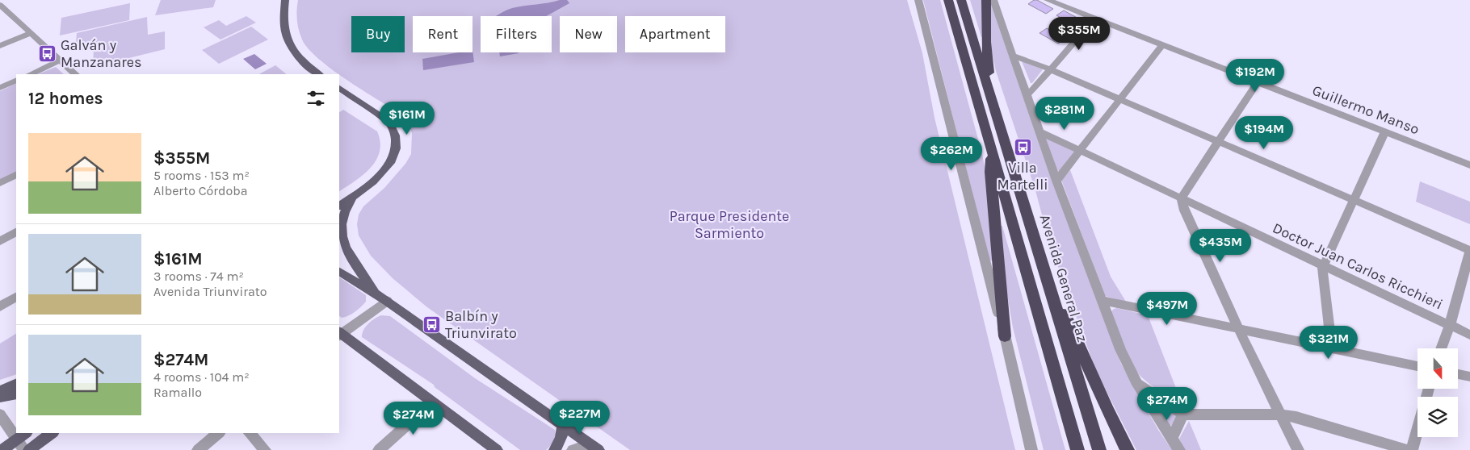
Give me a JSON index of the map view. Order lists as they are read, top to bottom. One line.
{"streets":{"highway":["Avenida General Paz"],"street":["Guillermo Manso","Doctor Juan Carlos Ricchieri"]},"parks":["Parque Presidente Sarmiento"],"places":{"bus stop":["Galván y Manzanares","Villa Martelli","Balbín y Triunvirato"]},"north":"bottom","page":{"chip":["Buy","Rent","Filters","New","Apartment"],"price":["$355M","$192M","$281M","$161M","$194M","$262M","$435M","$497M","$321M","$274M","$227M","$274M"],"heading":"12 homes","list":[{"name":"$355M","note":"5 rooms · 153 m² · Alberto Córdoba"},{"name":"$161M","note":"3 rooms · 74 m² · Avenida Triunvirato"},{"name":"$274M","note":"4 rooms · 104 m² · Ramallo"}]}}
